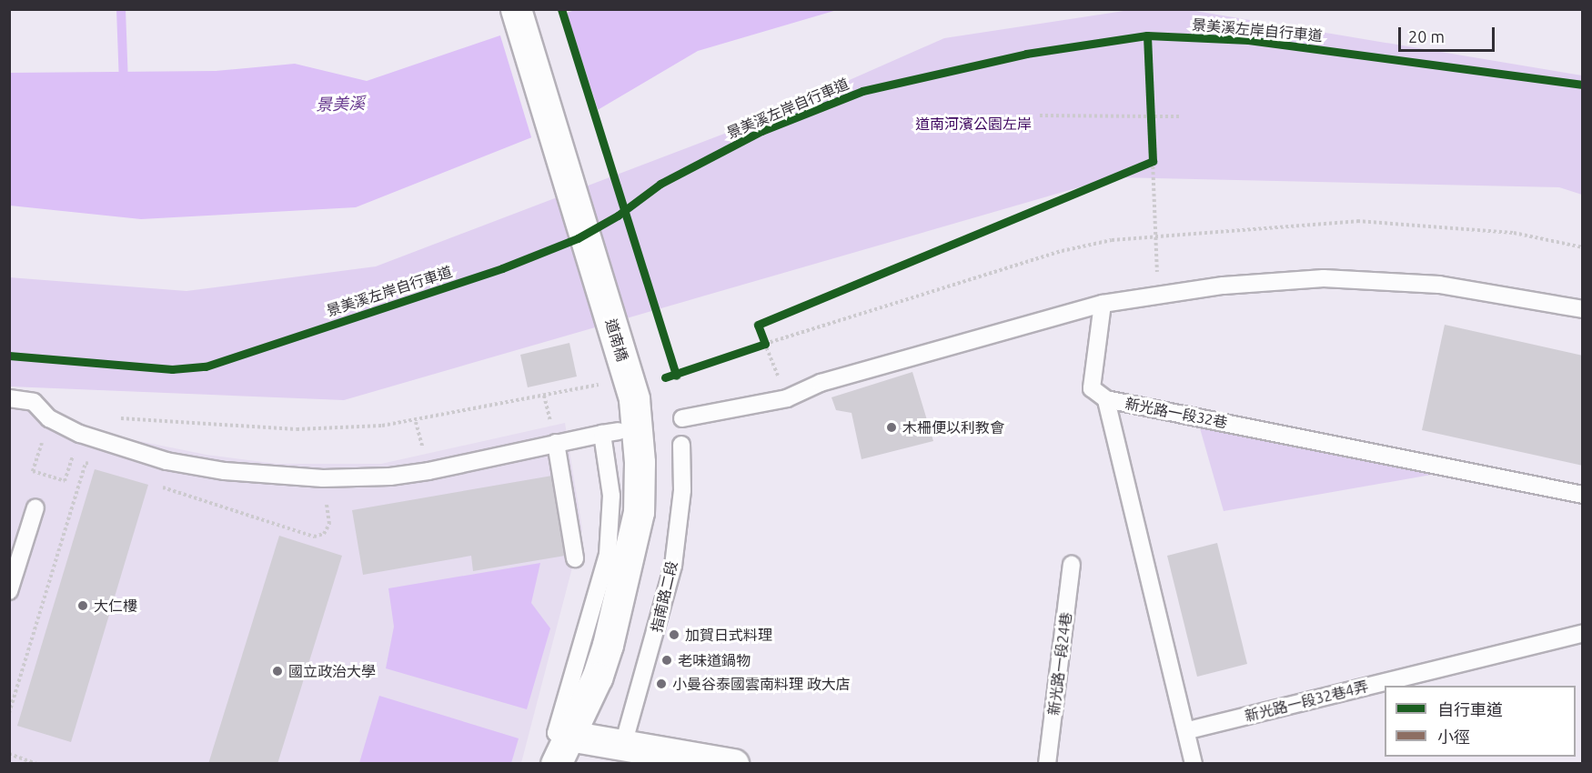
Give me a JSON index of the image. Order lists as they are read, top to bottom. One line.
{"streets":{"street":["道南橋"],"lane":["新光路一段32巷","指南路二段","新光路一段24巷","新光路一段32巷4弄"],"cycle path":["景美溪左岸自行車道"]},"crossings":[["新光路一段32巷","新光路一段32巷4弄"]],"water":["景美溪"],"parks":["道南河濱公園左岸"],"places":["木柵便以利教會","大仁樓","加賀日式料理","老味道鍋物","國立政治大學","小曼谷泰國雲南料理 政大店"],"legend":["自行車道","小徑"],"scale_bar":"20 m"}
